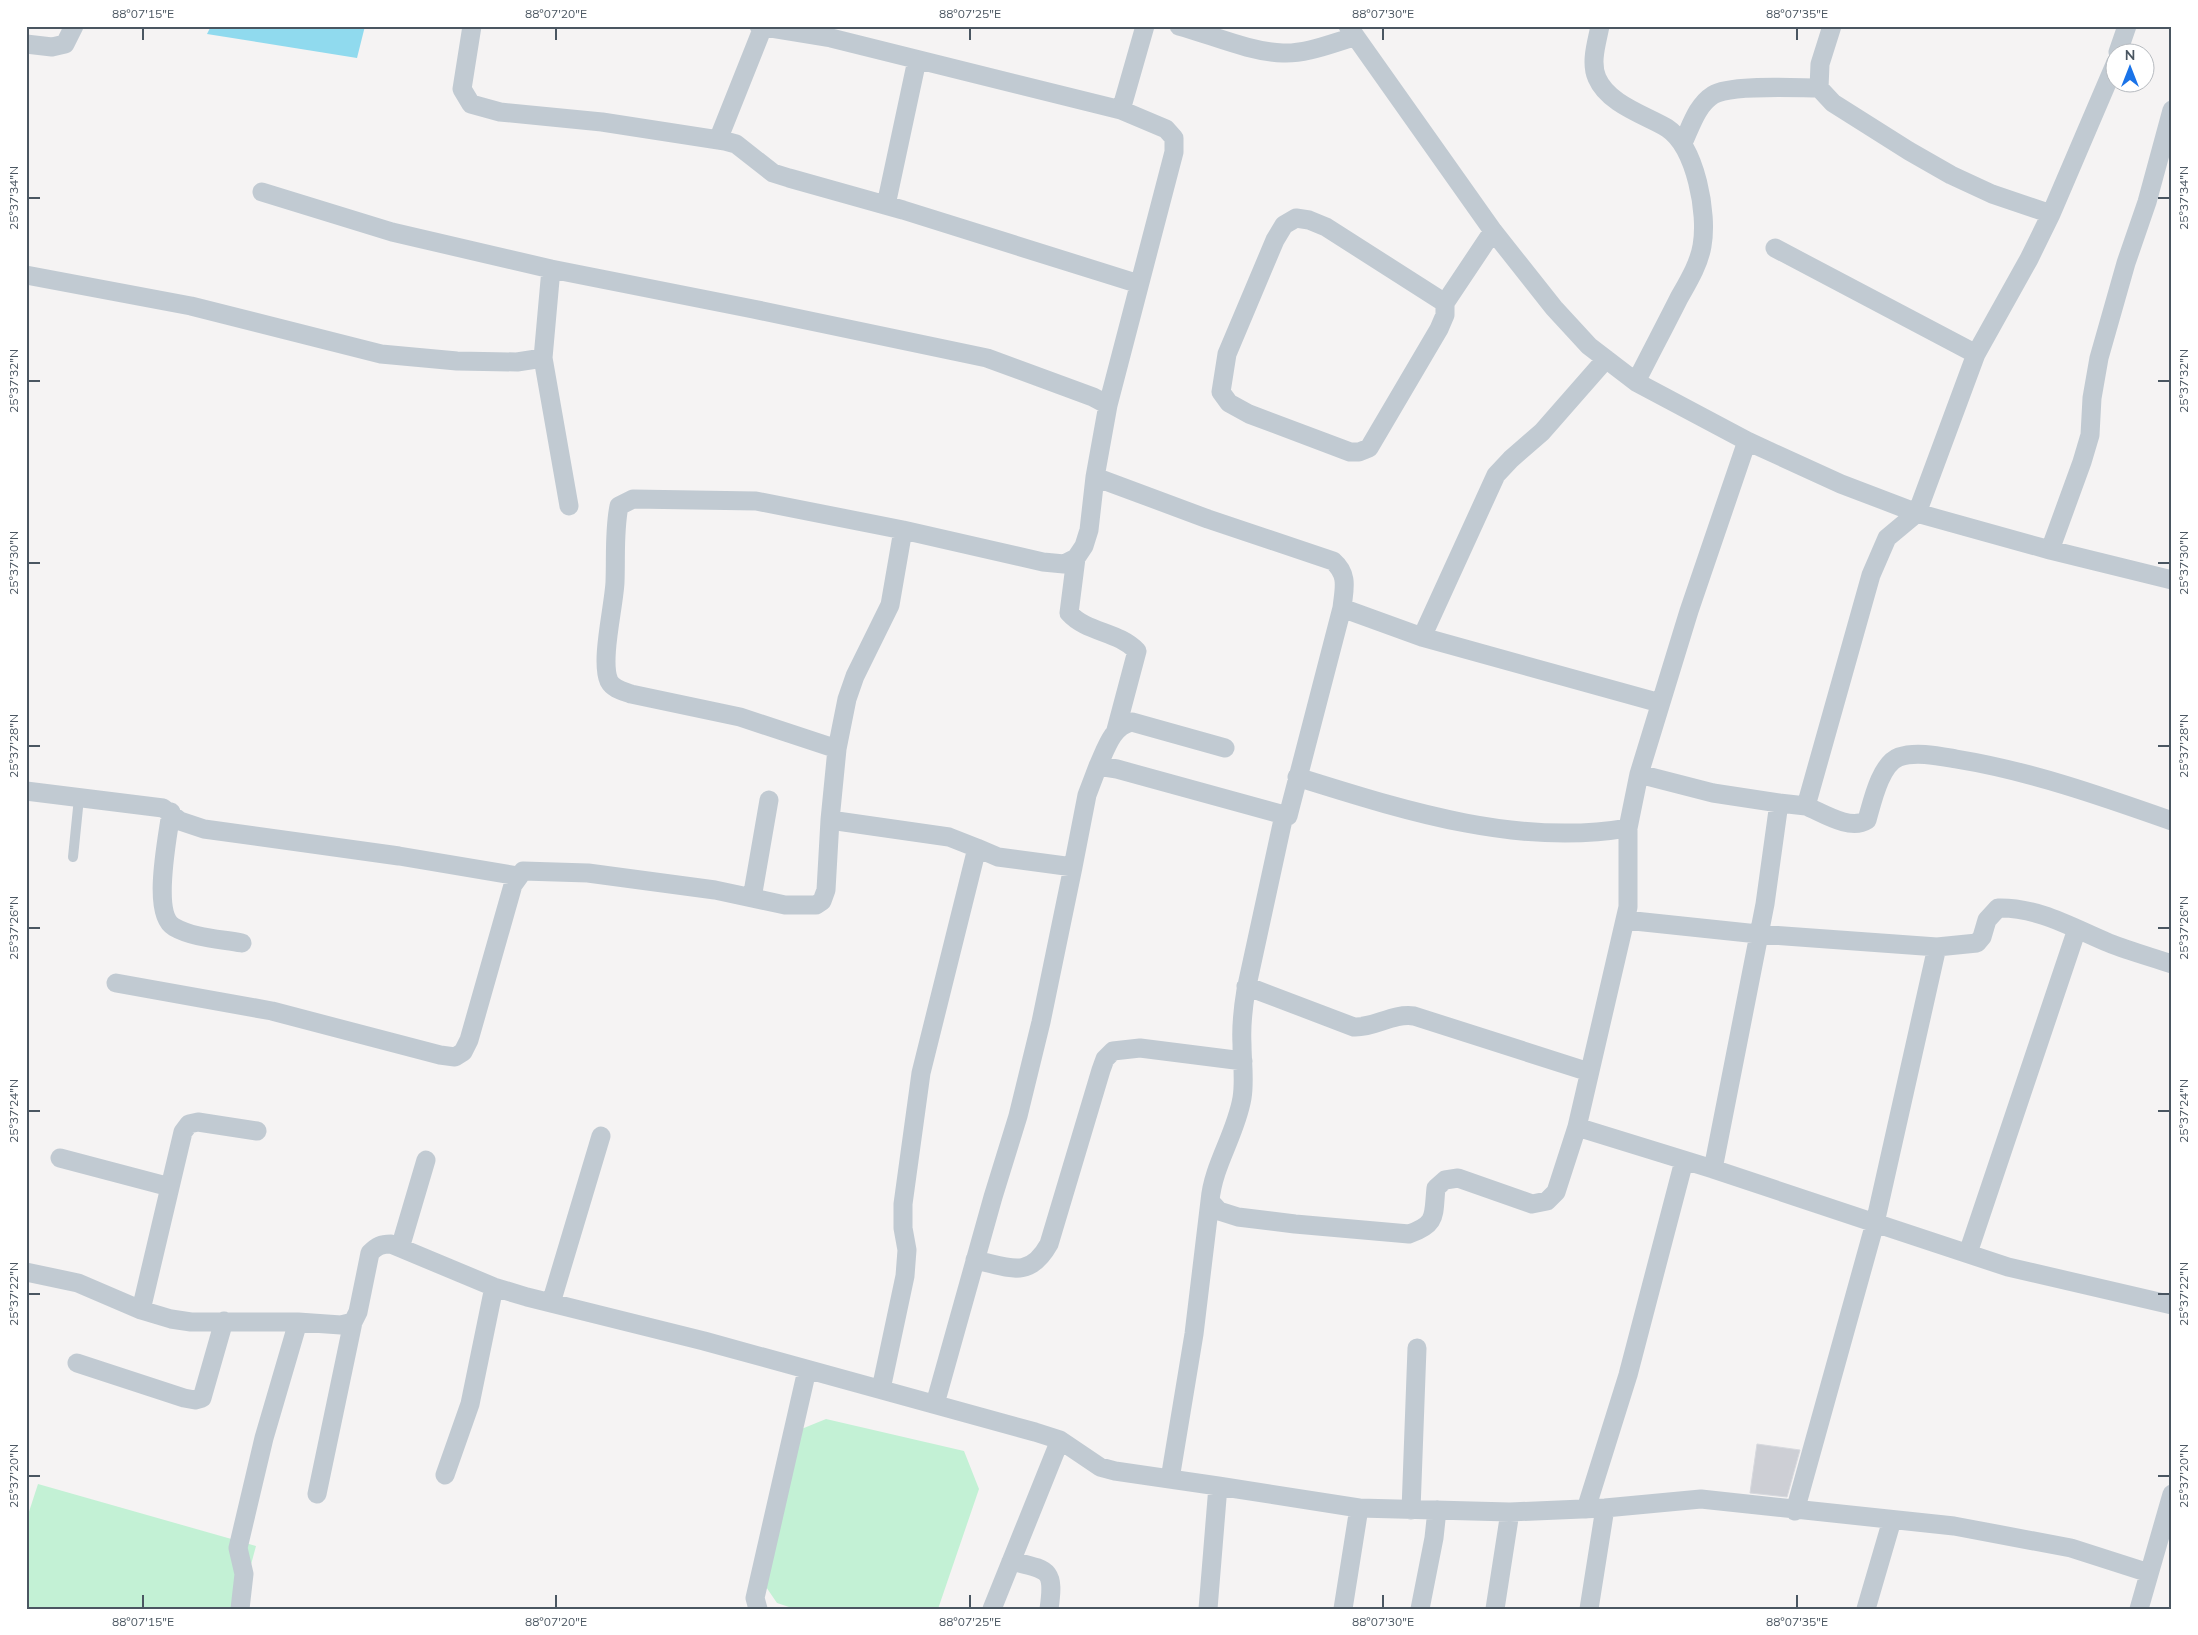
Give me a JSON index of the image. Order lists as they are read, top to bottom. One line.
{"north":"top","coordinates":["88°07'15\"E","88°07'20\"E","88°07'25\"E","88°07'30\"E","88°07'35\"E","25°37'34\"N","25°37'32\"N","25°37'30\"N","25°37'28\"N","25°37'26\"N","25°37'24\"N","25°37'22\"N","25°37'20\"N"]}
